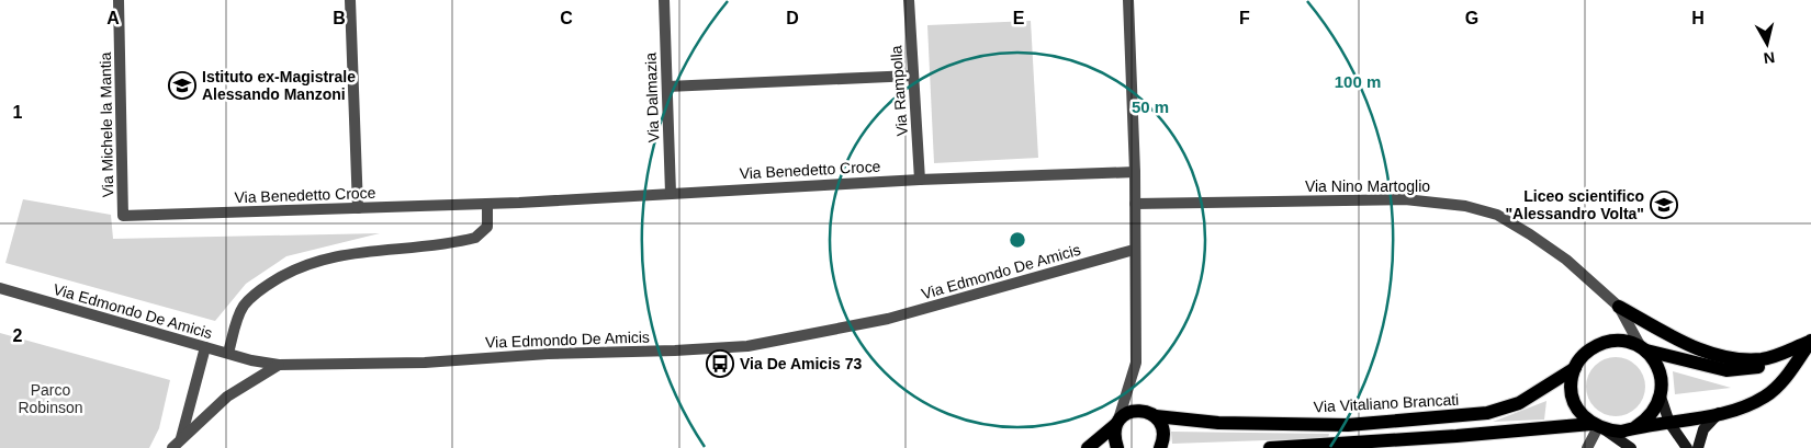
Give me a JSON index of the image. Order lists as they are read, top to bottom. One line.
{"streets":{"main road":["Via Vitaliano Brancati"],"street":["Via Rampolla","Via Dalmazia","Via Michele la Mantia","Via Benedetto Croce","Via Nino Martoglio","Via Edmondo De Amicis"]},"crossings":[["Via Rampolla","Via Benedetto Croce"],["Via Dalmazia","Via Benedetto Croce"],["Via Michele la Mantia","Via Benedetto Croce"]],"parks":["Parco Robinson"],"places":{"school or university":["Istituto ex-Magistrale Alessando Manzoni","Liceo scientifico \"Alessandro Volta\""],"bus stop":["Via De Amicis 73"]},"north":"bottom","grid":{"columns":["A","B","C","D","E","F","G","H"],"rows":["1","2"]},"rings":["100 m","50 m"]}
